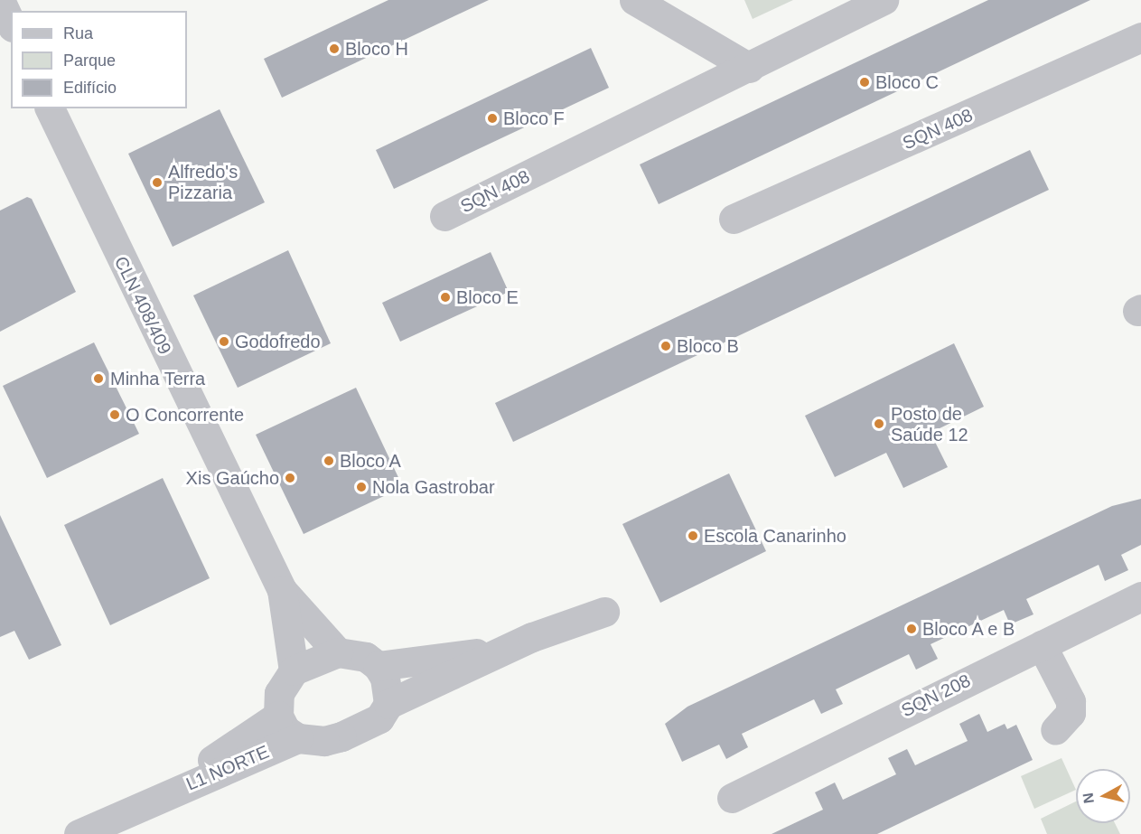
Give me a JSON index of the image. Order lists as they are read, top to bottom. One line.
{"streets":{"street":["SQN 408","CLN 408/409","SQN 208","L1 NORTE"]},"crossings":[["CLN 408/409","L1 NORTE"]],"places":["Bloco H","Bloco C","Bloco F","Alfredo's Pizzaria","Bloco E","Godofredo","Bloco B","Minha Terra","O Concorrente","Posto de Saúde 12","Bloco A","Xis Gaúcho","Nola Gastrobar","Escola Canarinho","Bloco A e B"],"legend":["Rua","Parque","Edifício"],"north":"left"}
